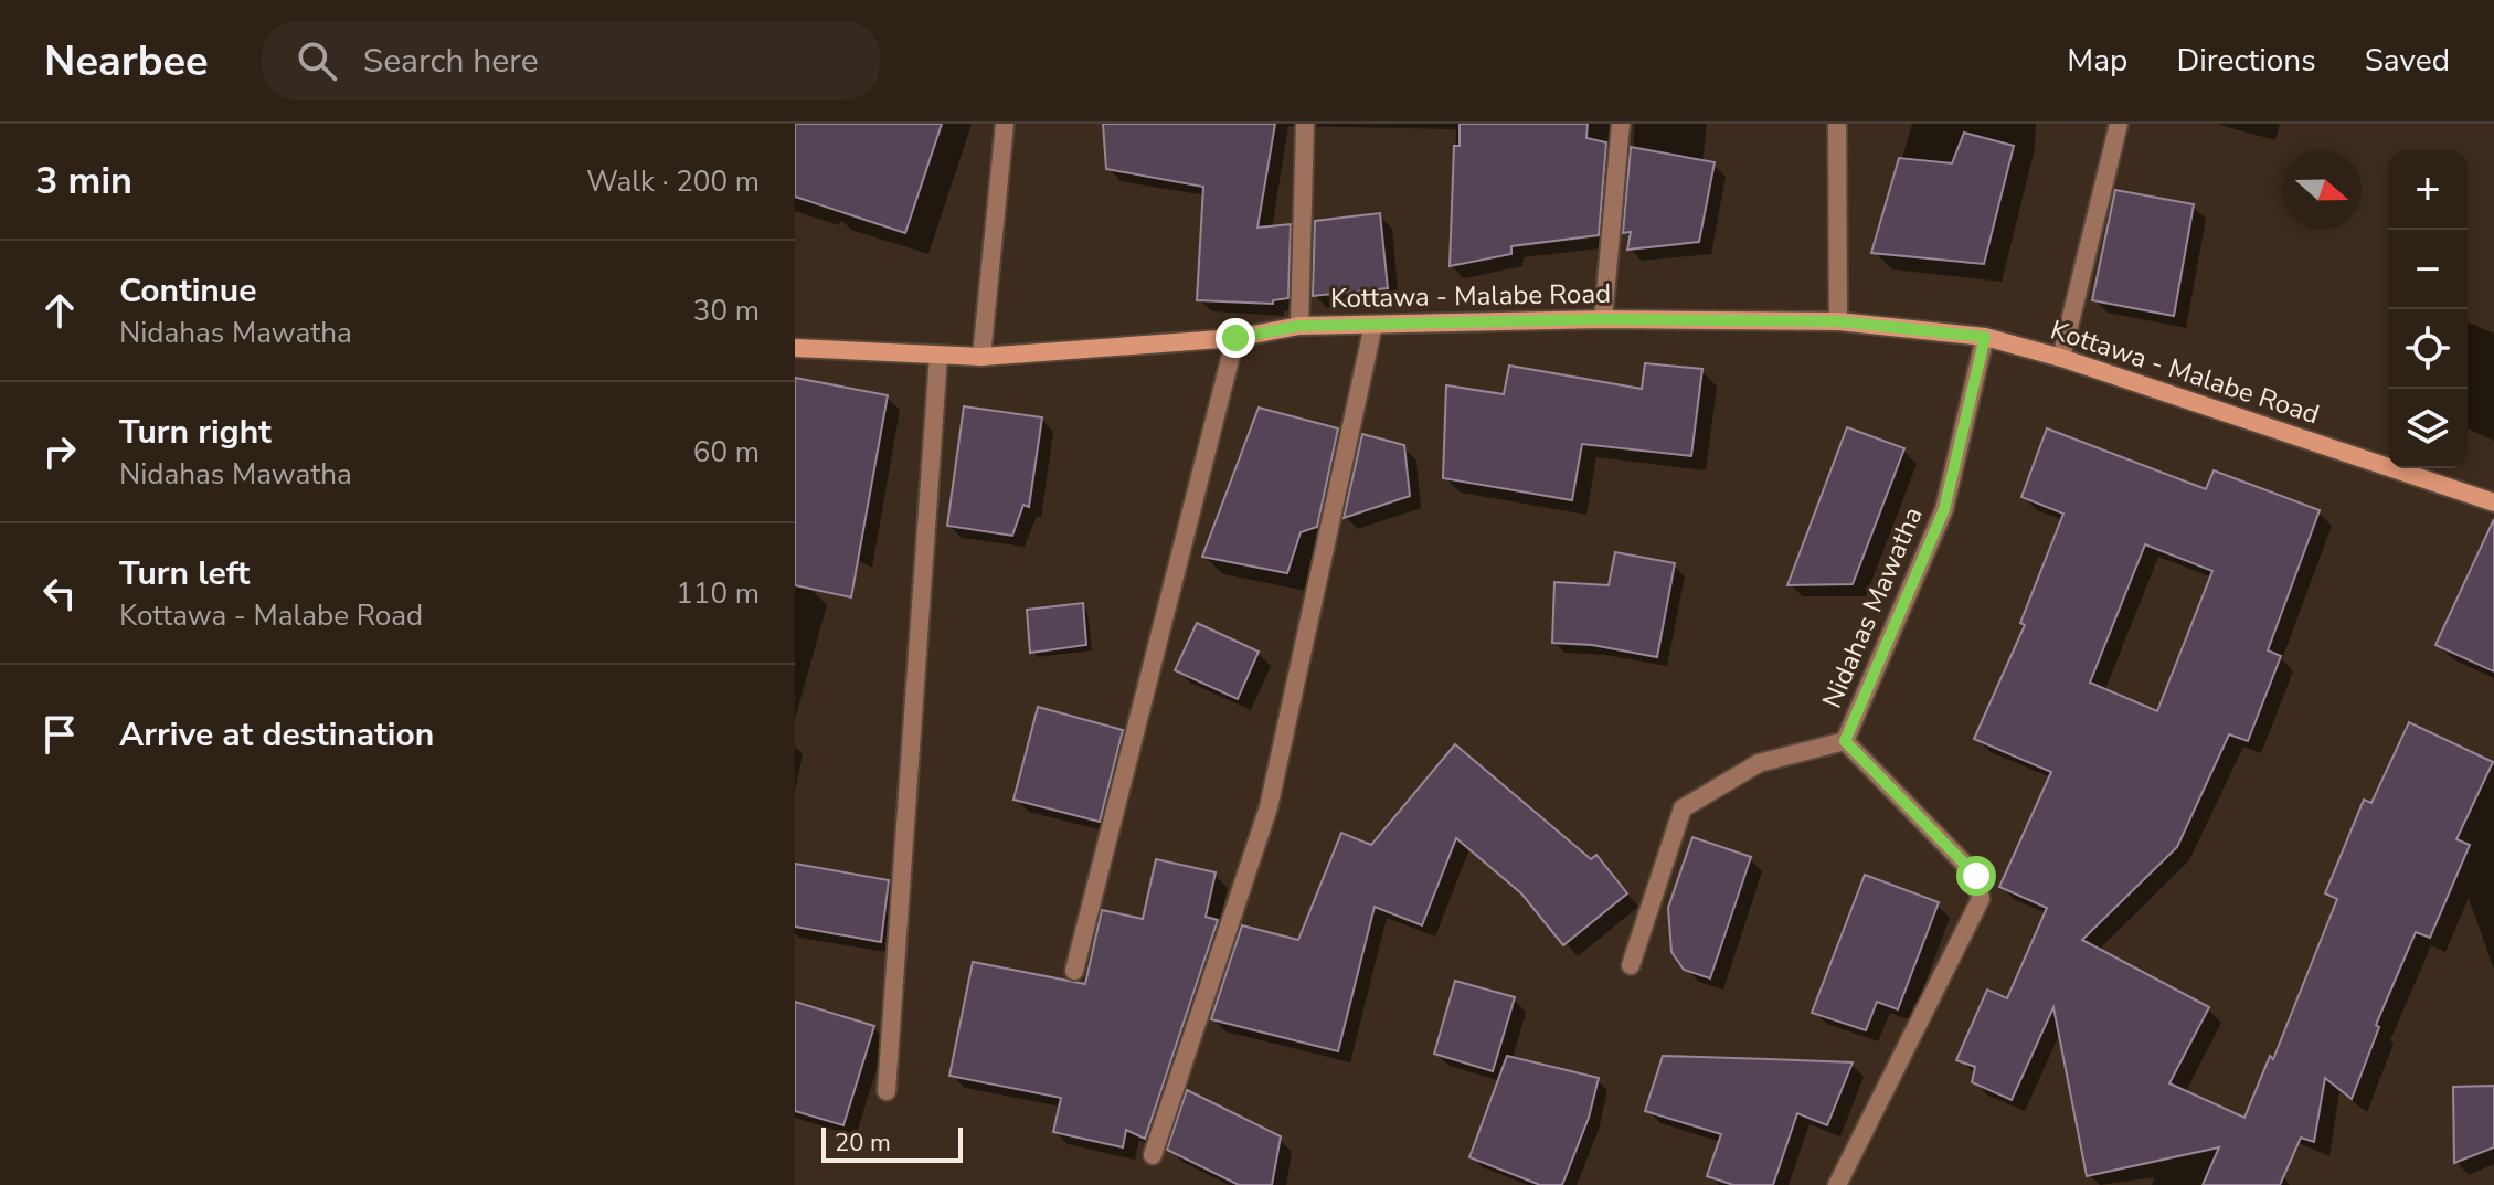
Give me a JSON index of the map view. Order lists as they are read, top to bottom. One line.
{"streets":{"street":["Kottawa - Malabe Road","Nidahas Mawatha"]},"crossings":[["Kottawa - Malabe Road","Nidahas Mawatha"]],"scale_bar":"20 m","north":"right","page":{"header":"Nearbee","search":"Search here","nav":["Map","Directions","Saved"],"heading":["3 min","Walk · 200 m"],"map_buttons":["+","−"],"list":[["Continue","Nidahas Mawatha","30 m"],["Turn right","Nidahas Mawatha","60 m"],["Turn left","Kottawa - Malabe Road","110 m"],"Arrive at destination"],"scale":"20 m"}}
